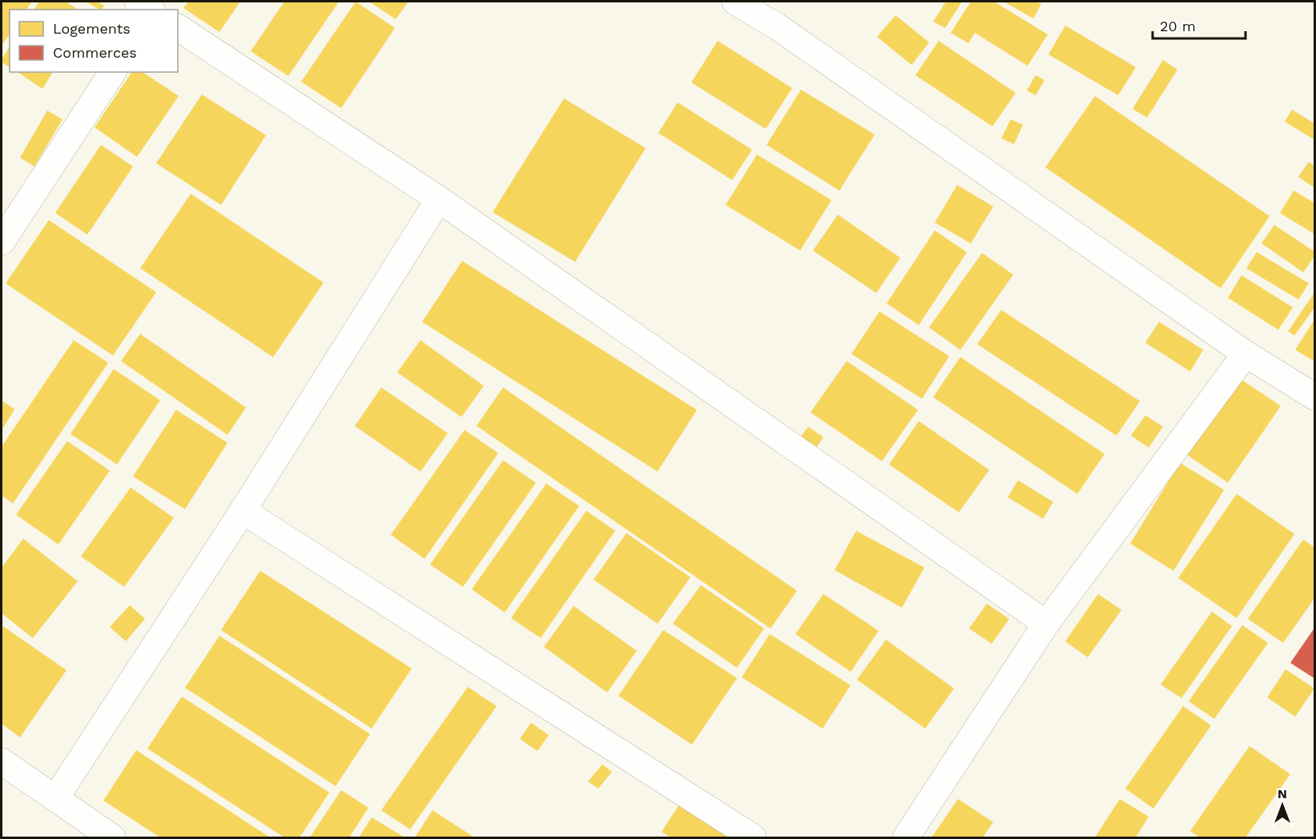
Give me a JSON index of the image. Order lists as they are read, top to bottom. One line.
{"legend":["Logements","Commerces"],"scale_bar":"20 m","north":"top"}
